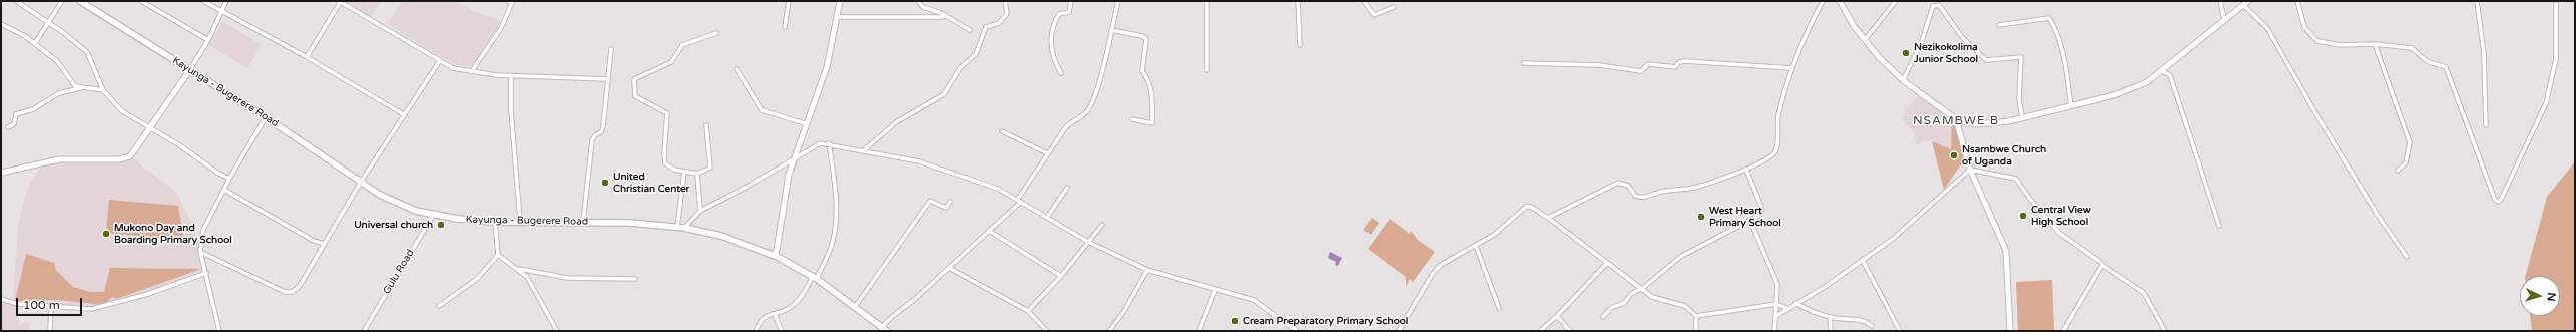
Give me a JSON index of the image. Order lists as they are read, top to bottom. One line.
{"streets":{"main road":["Kayunga - Bugerere Road"],"street":["Gulu Road"]},"crossings":[["Kayunga - Bugerere Road","Gulu Road"]],"districts":["NSAMBWE B"],"places":["Nezikokolima Junior School","Nsambwe Church of Uganda","United Christian Center","Central View High School","West Heart Primary School","Universal church","Mukono Day and Boarding Primary School","Cream Preparatory Primary School"],"scale_bar":"100 m","north":"right"}
